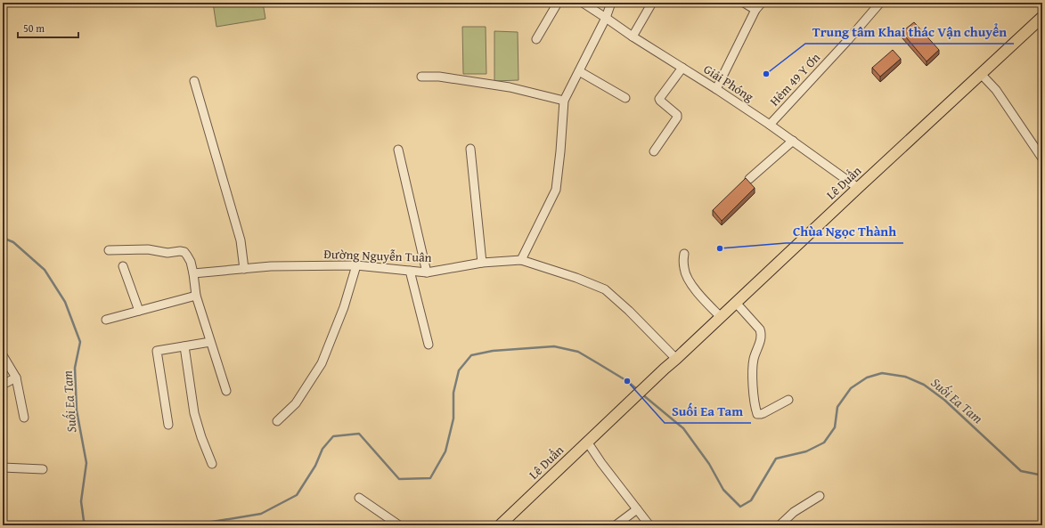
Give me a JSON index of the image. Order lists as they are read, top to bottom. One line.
{"streets":{"main road":["Lê Duẩn"],"street":["Hẻm 49 Y Ơn","Giải Phóng","Đường Nguyễn Tuân"]},"crossings":[["Hẻm 49 Y Ơn","Giải Phóng"],["Giải Phóng","Lê Duẩn"],["Lê Duẩn","Đường Nguyễn Tuân"]],"water":["Suối Ea Tam"],"places":["Trung tâm Khai thác Vận chuyển","Chùa Ngọc Thành","Suối Ea Tam"],"scale_bar":"50 m"}
